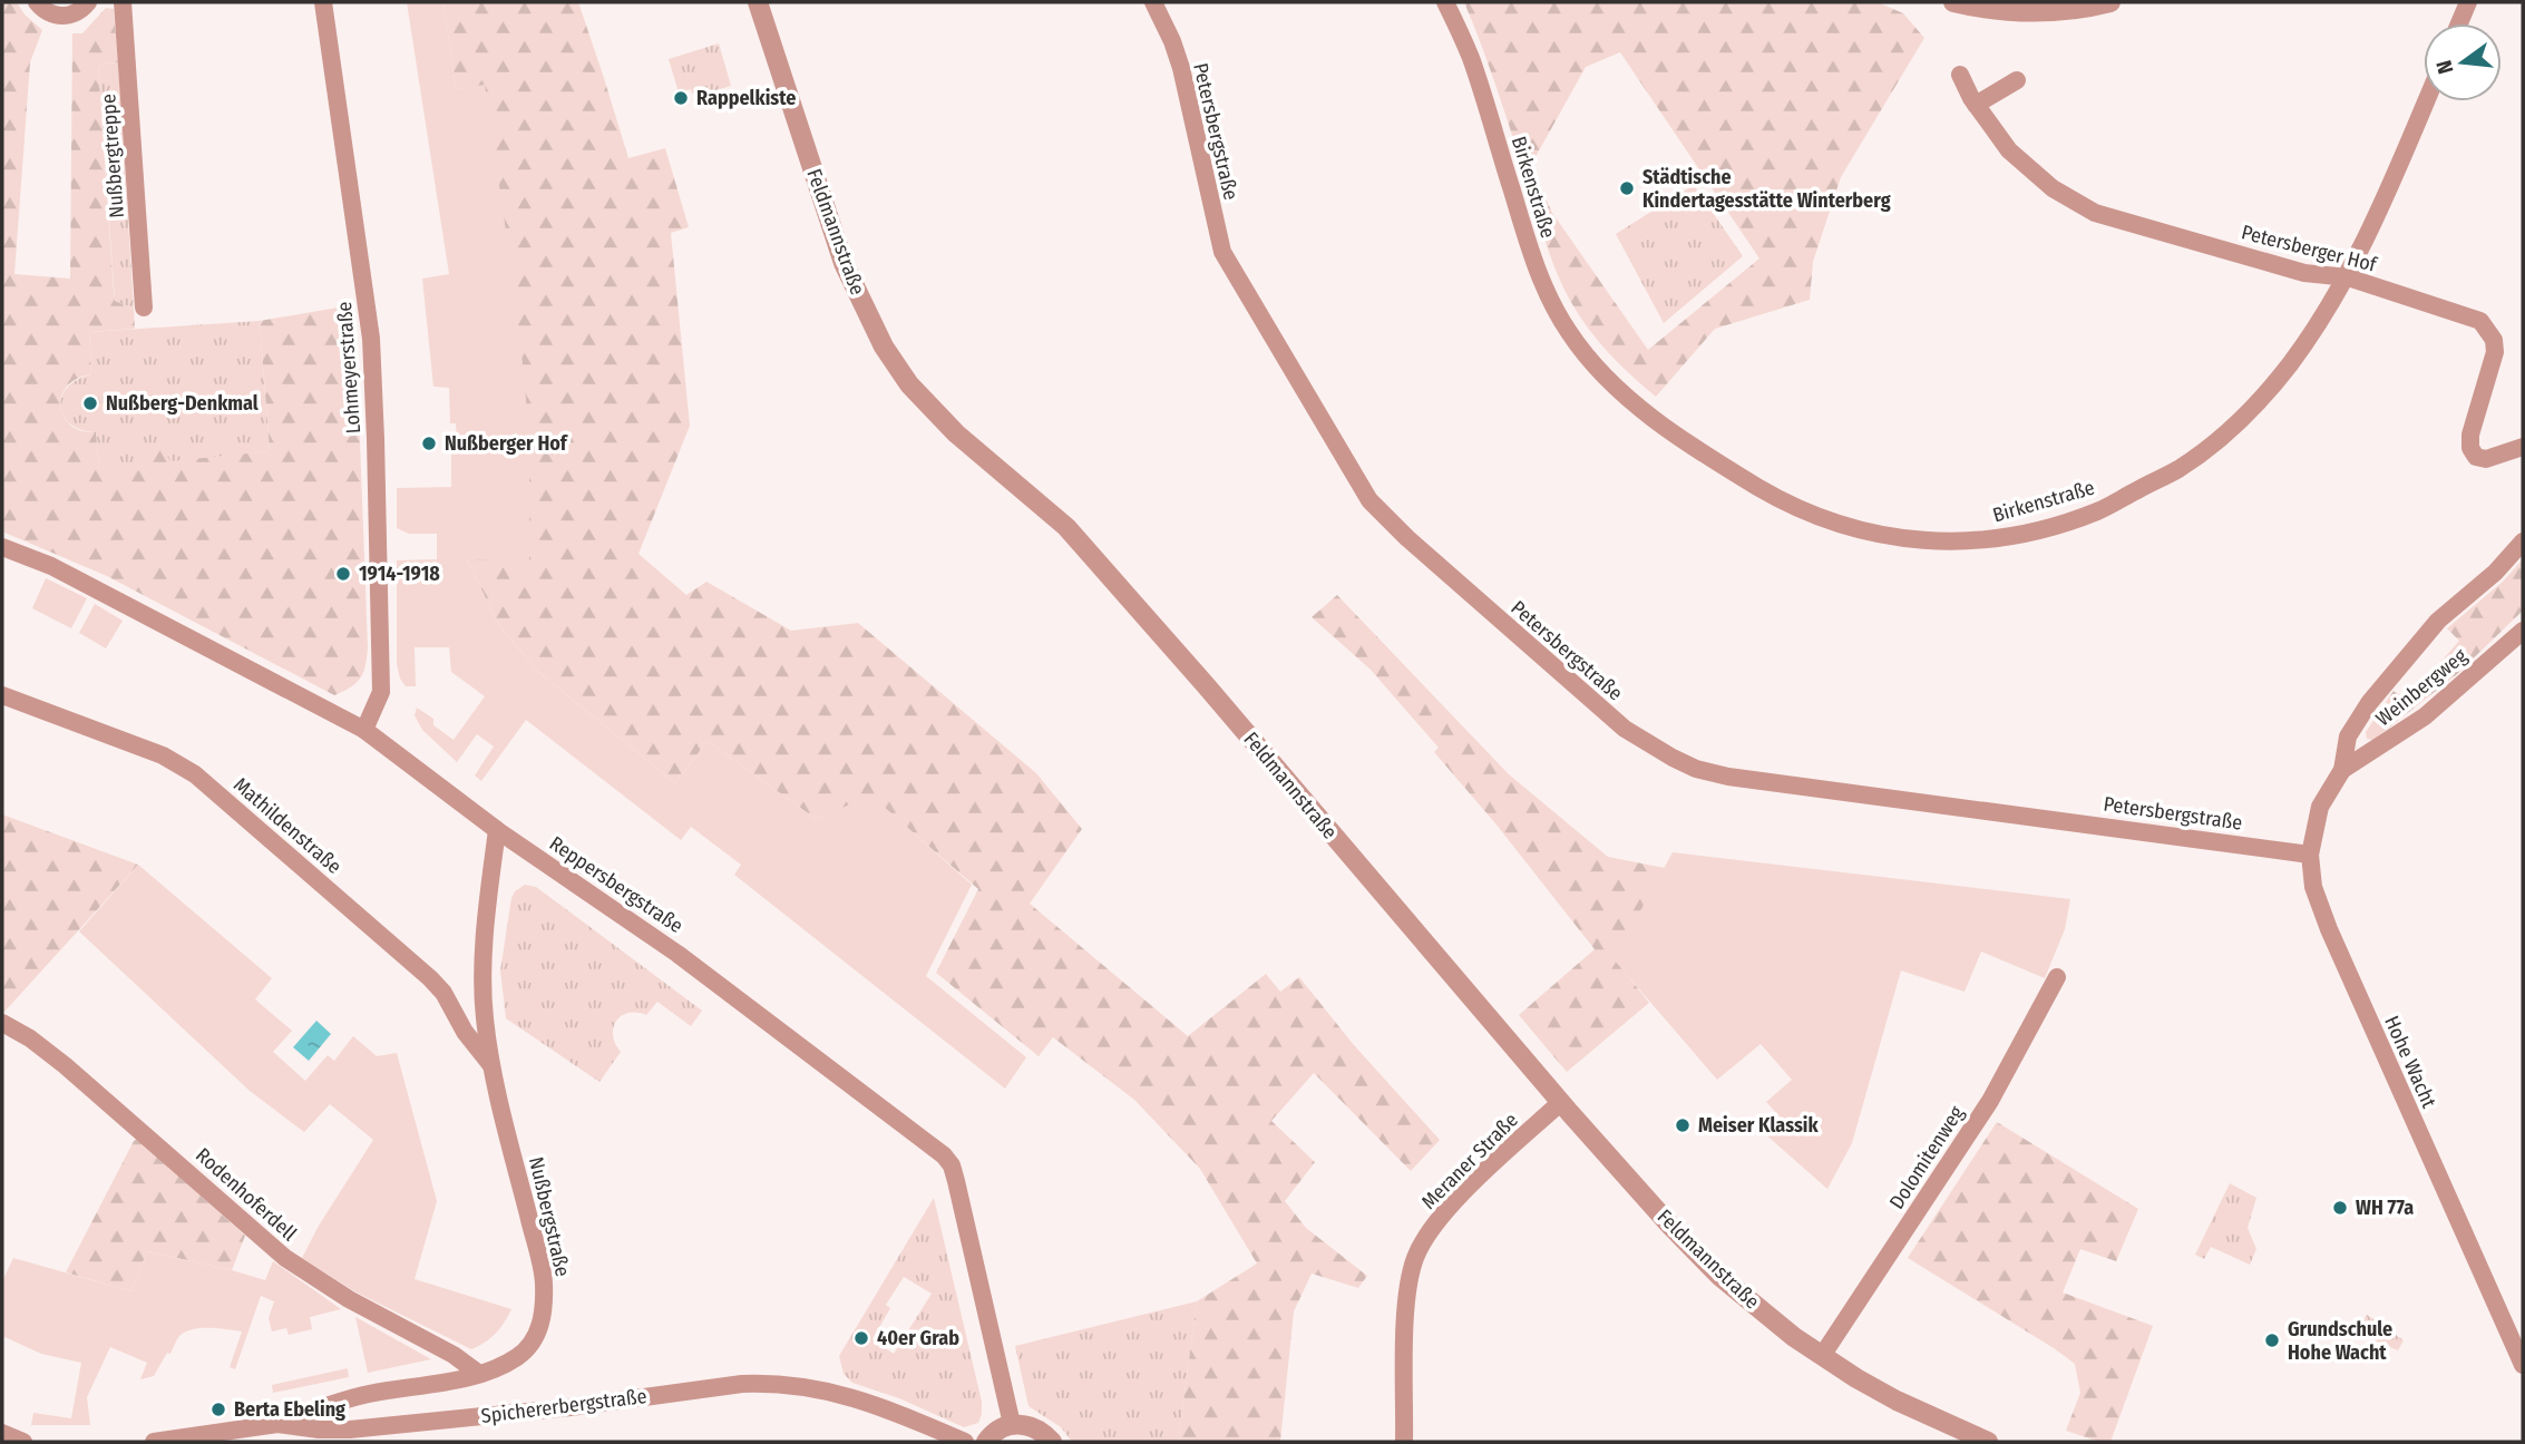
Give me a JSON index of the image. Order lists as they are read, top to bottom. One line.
{"streets":{"street":["Petersbergstraße","Nußbergtreppe","Birkenstraße","Feldmannstraße","Petersberger Hof","Lohmeyerstraße","Weinbergweg","Mathildenstraße","Reppersbergstraße","Hohe Wacht","Dolomitenweg","Meraner Straße","Rodenhoferdell","Nußbergstraße","Spichererbergstraße"]},"crossings":[["Petersbergstraße","Hohe Wacht"],["Birkenstraße","Petersberger Hof"],["Feldmannstraße","Dolomitenweg"],["Feldmannstraße","Meraner Straße"],["Lohmeyerstraße","Reppersbergstraße"],["Weinbergweg","Hohe Wacht"],["Mathildenstraße","Nußbergstraße"],["Reppersbergstraße","Nußbergstraße"],["Rodenhoferdell","Nußbergstraße"],["Nußbergstraße","Spichererbergstraße"]],"places":["Rappelkiste","Städtische Kindertagesstätte Winterberg","Nußberg-Denkmal","Nußberger Hof","1914-1918","Meiser Klassik","WH 77a","40er Grab","Grundschule Hohe Wacht","Berta Ebeling"],"north":"left"}
